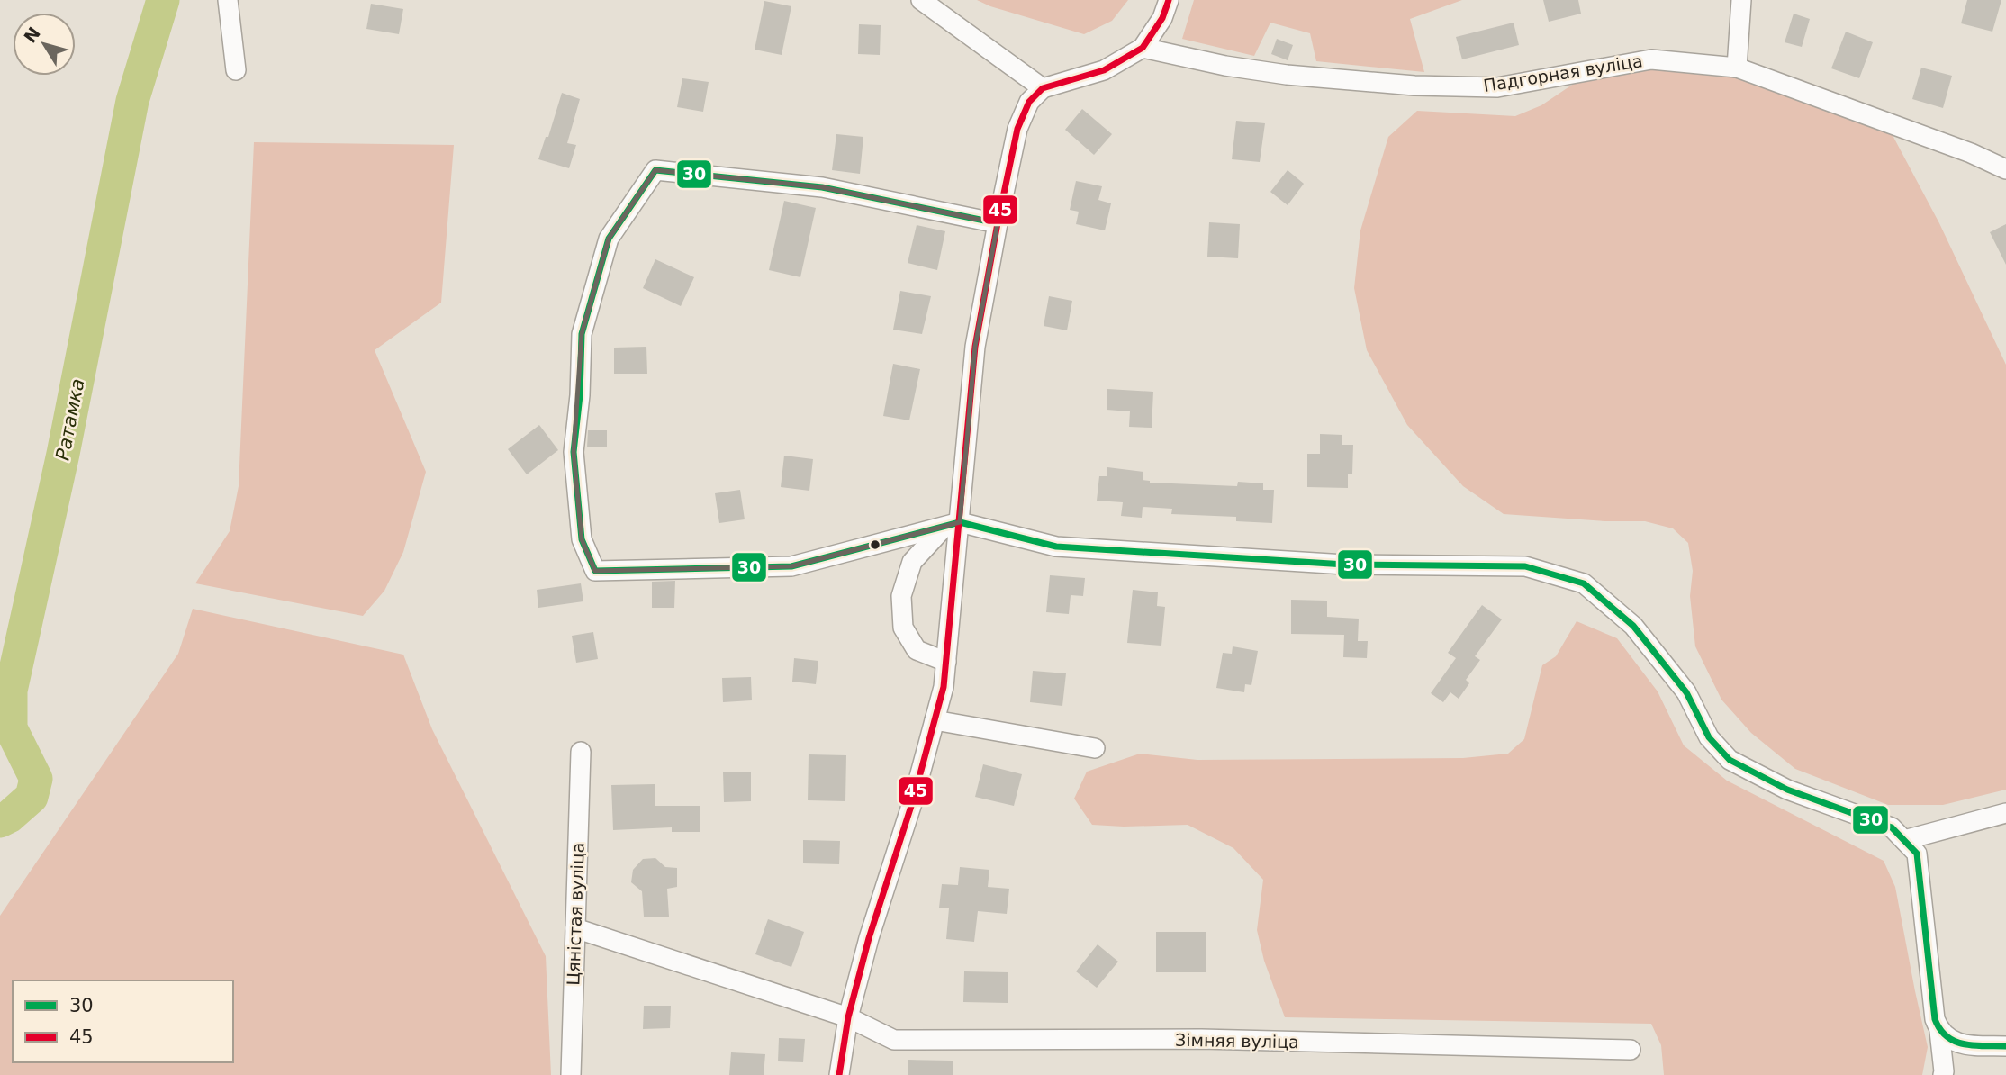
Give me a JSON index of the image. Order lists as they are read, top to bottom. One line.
{"streets":{"street":["Падгорная вуліца","Цяністая вуліца","Зімняя вуліца"]},"crossings":[["Цяністая вуліца","Зімняя вуліца"]],"water":["Ратамка"],"lines":["transit line 45","transit line 30"],"legend":["30","45"],"north":"top left"}
